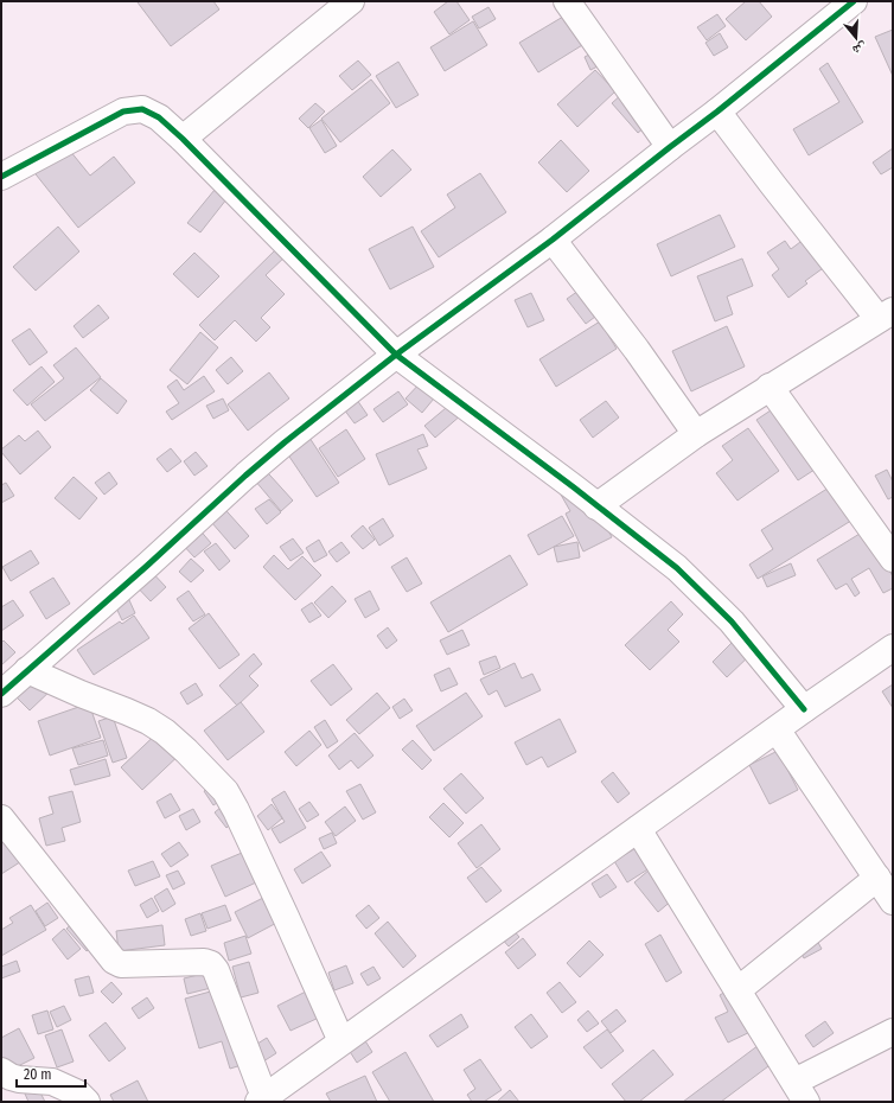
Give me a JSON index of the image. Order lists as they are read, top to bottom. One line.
{"scale_bar":"20 m","north":"bottom"}
